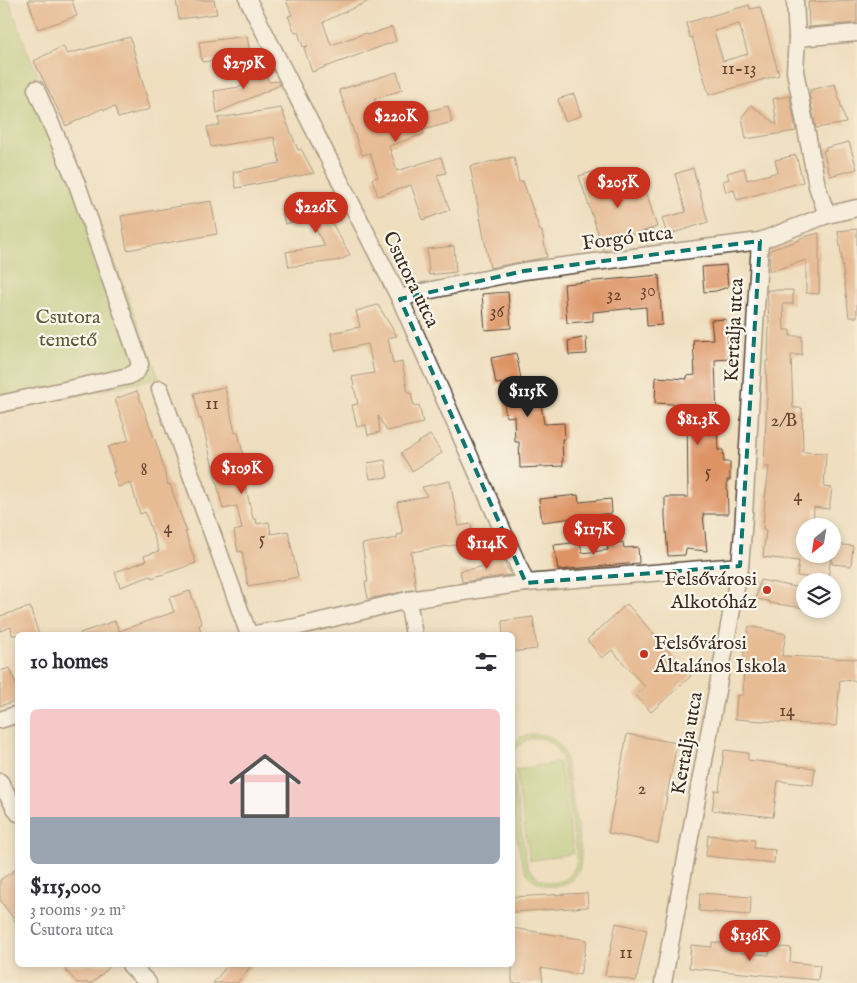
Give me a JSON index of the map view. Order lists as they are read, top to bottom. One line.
{"streets":{"street":["Forgó utca","Csutora utca","Kertalja utca"]},"crossings":[["Forgó utca","Csutora utca"],["Forgó utca","Kertalja utca"]],"parks":["Csutora temető"],"places":["Felsővárosi Alkotóház","Felsővárosi Általános Iskola"],"house_numbers":["11-13","30","32","36","11","2/B","8","5","4","4","5","14","2","11"],"north":"bottom left","page":{"price":["$279K","$220K","$205K","$226K","$115K","$81.3K","$109K","$117K","$114K","$136K"],"heading":"10 homes","list":[{"name":"$115,000","note":"3 rooms · 92 m² · Csutora utca"}]}}
